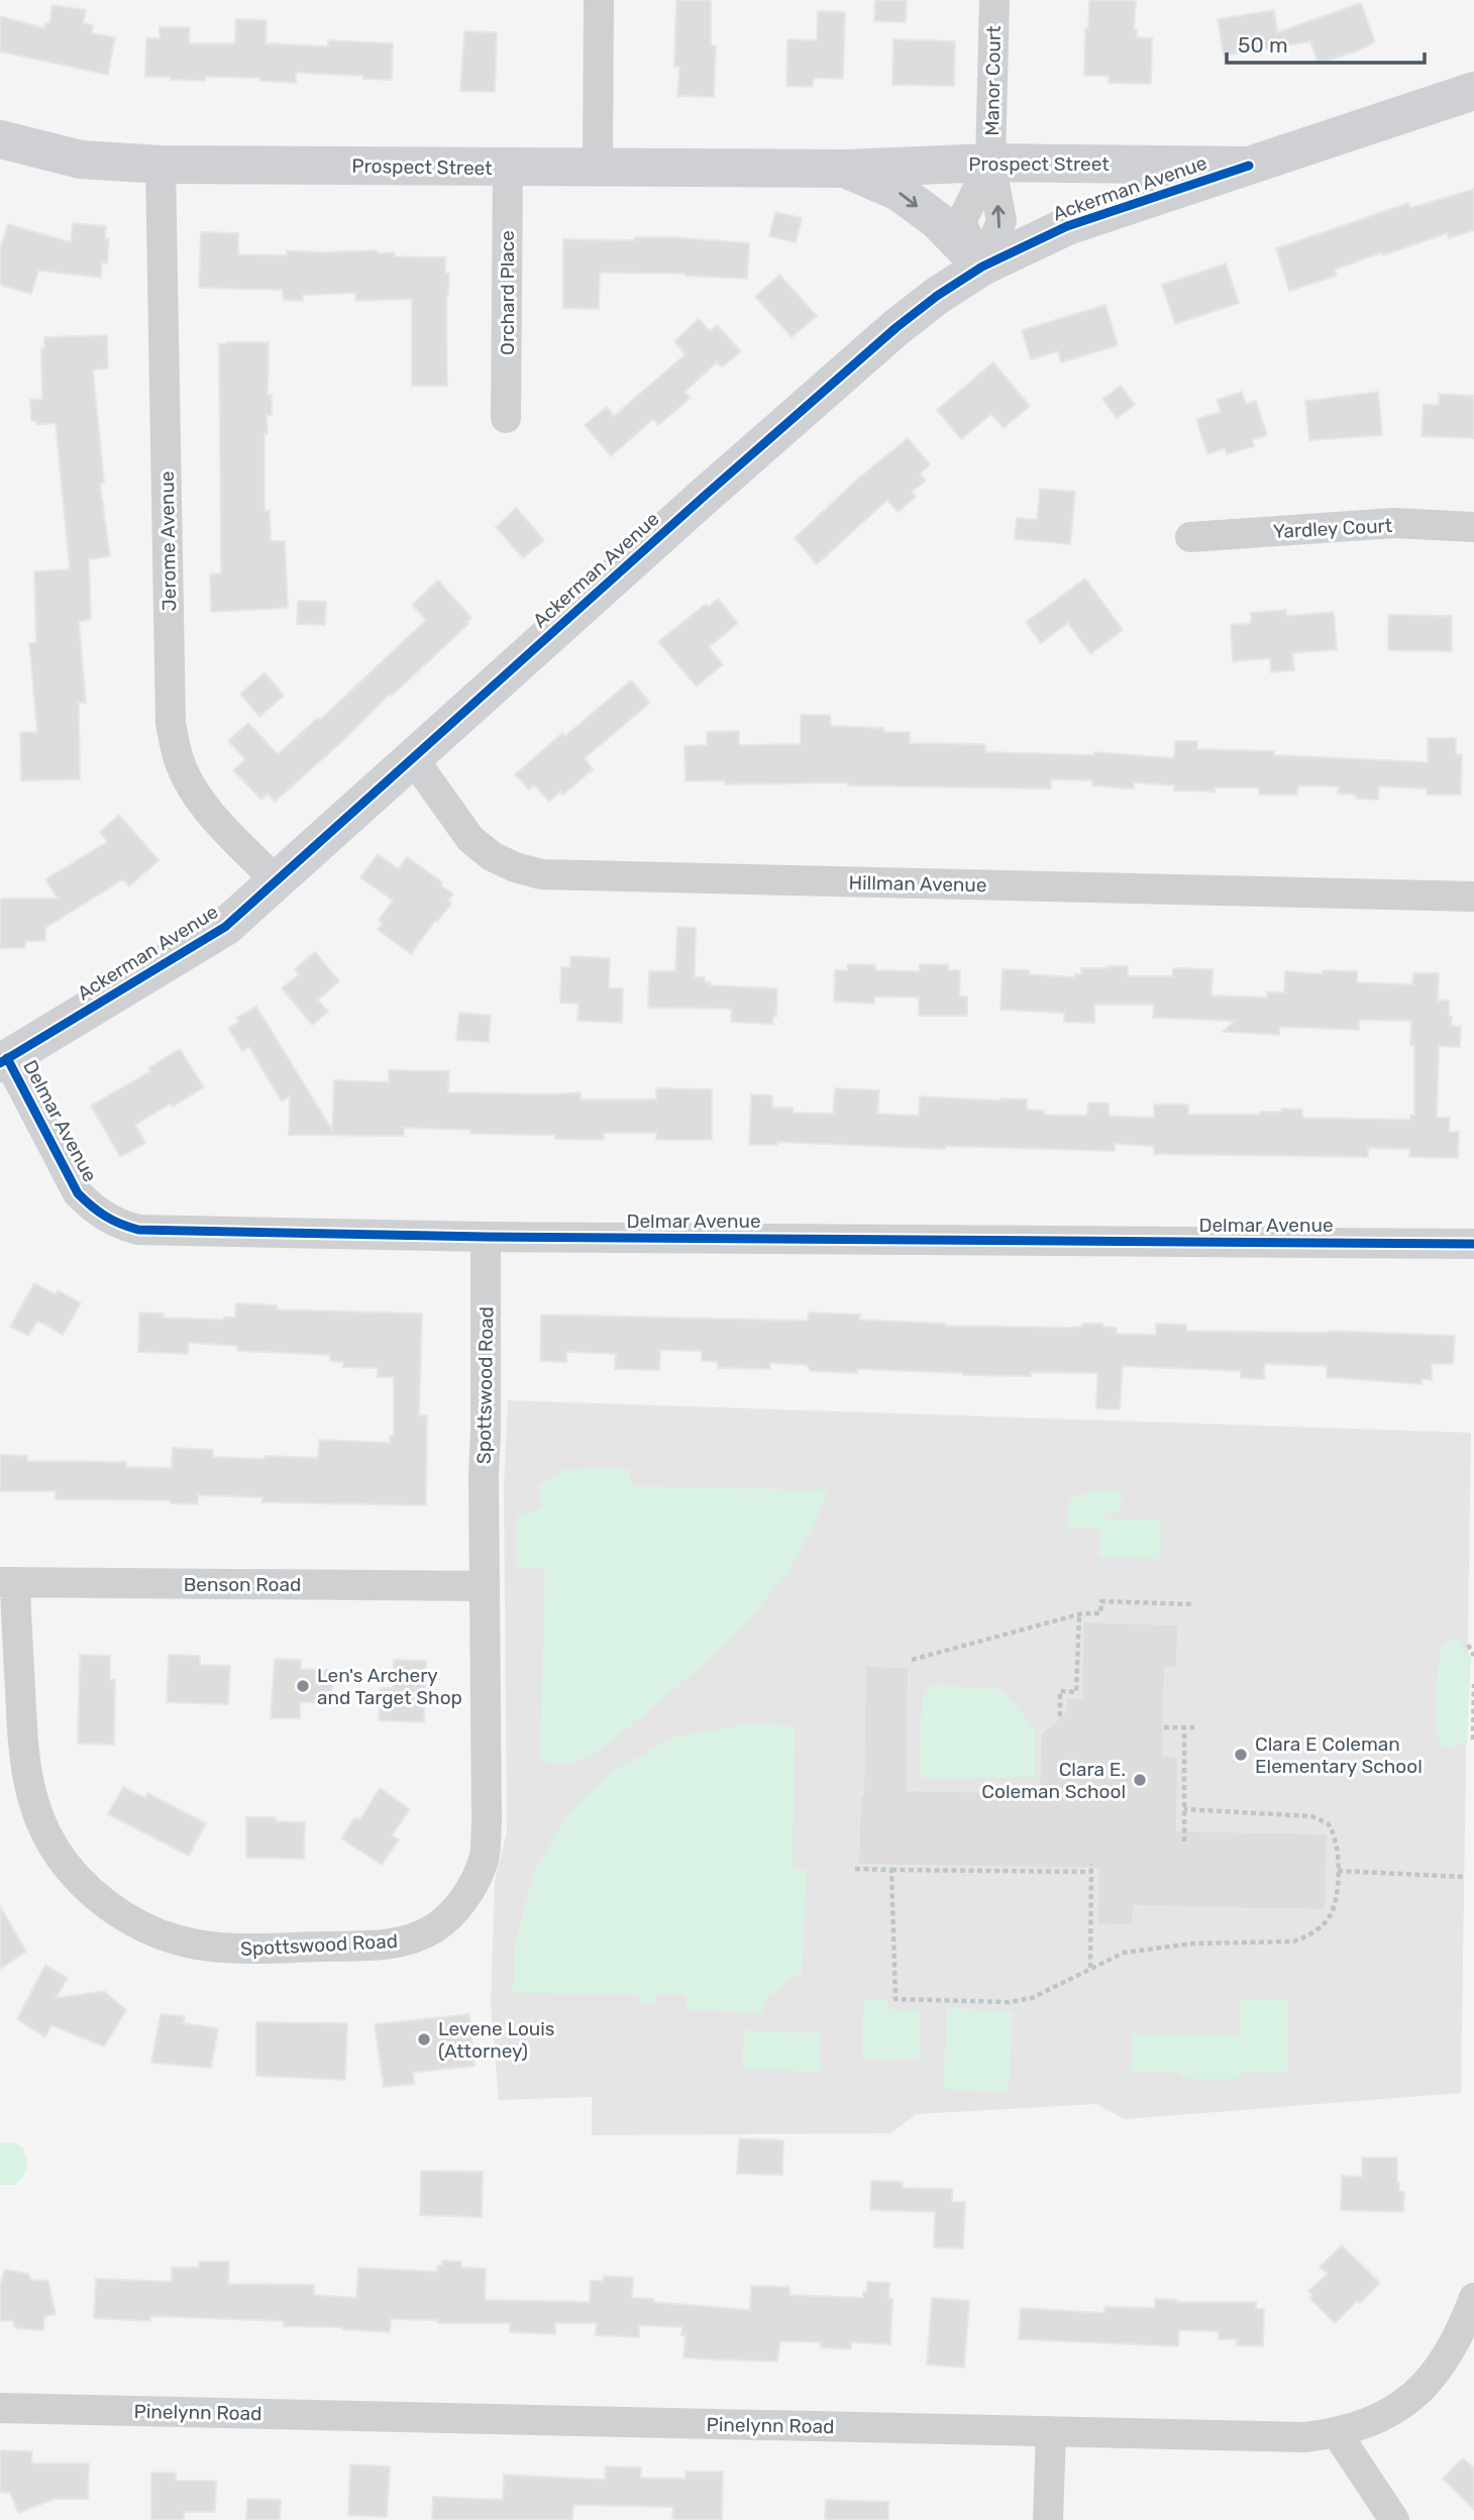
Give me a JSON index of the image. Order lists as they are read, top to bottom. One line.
{"streets":{"main road":["Prospect Street","Ackerman Avenue"],"street":["Manor Court","Orchard Place","Yardley Court","Jerome Avenue","Hillman Avenue","Delmar Avenue","Spottswood Road","Benson Road","Pinelynn Road"]},"crossings":[["Manor Court","Prospect Street"],["Manor Court","Ackerman Avenue"],["Prospect Street","Ackerman Avenue"],["Prospect Street","Orchard Place"],["Prospect Street","Jerome Avenue"],["Ackerman Avenue","Jerome Avenue"],["Ackerman Avenue","Hillman Avenue"],["Ackerman Avenue","Delmar Avenue"],["Delmar Avenue","Spottswood Road"],["Spottswood Road","Benson Road"]],"places":["Len's Archery and Target Shop","Clara E Coleman Elementary School","Clara E. Coleman School","Levene Louis (Attorney)"],"scale_bar":"50 m"}
